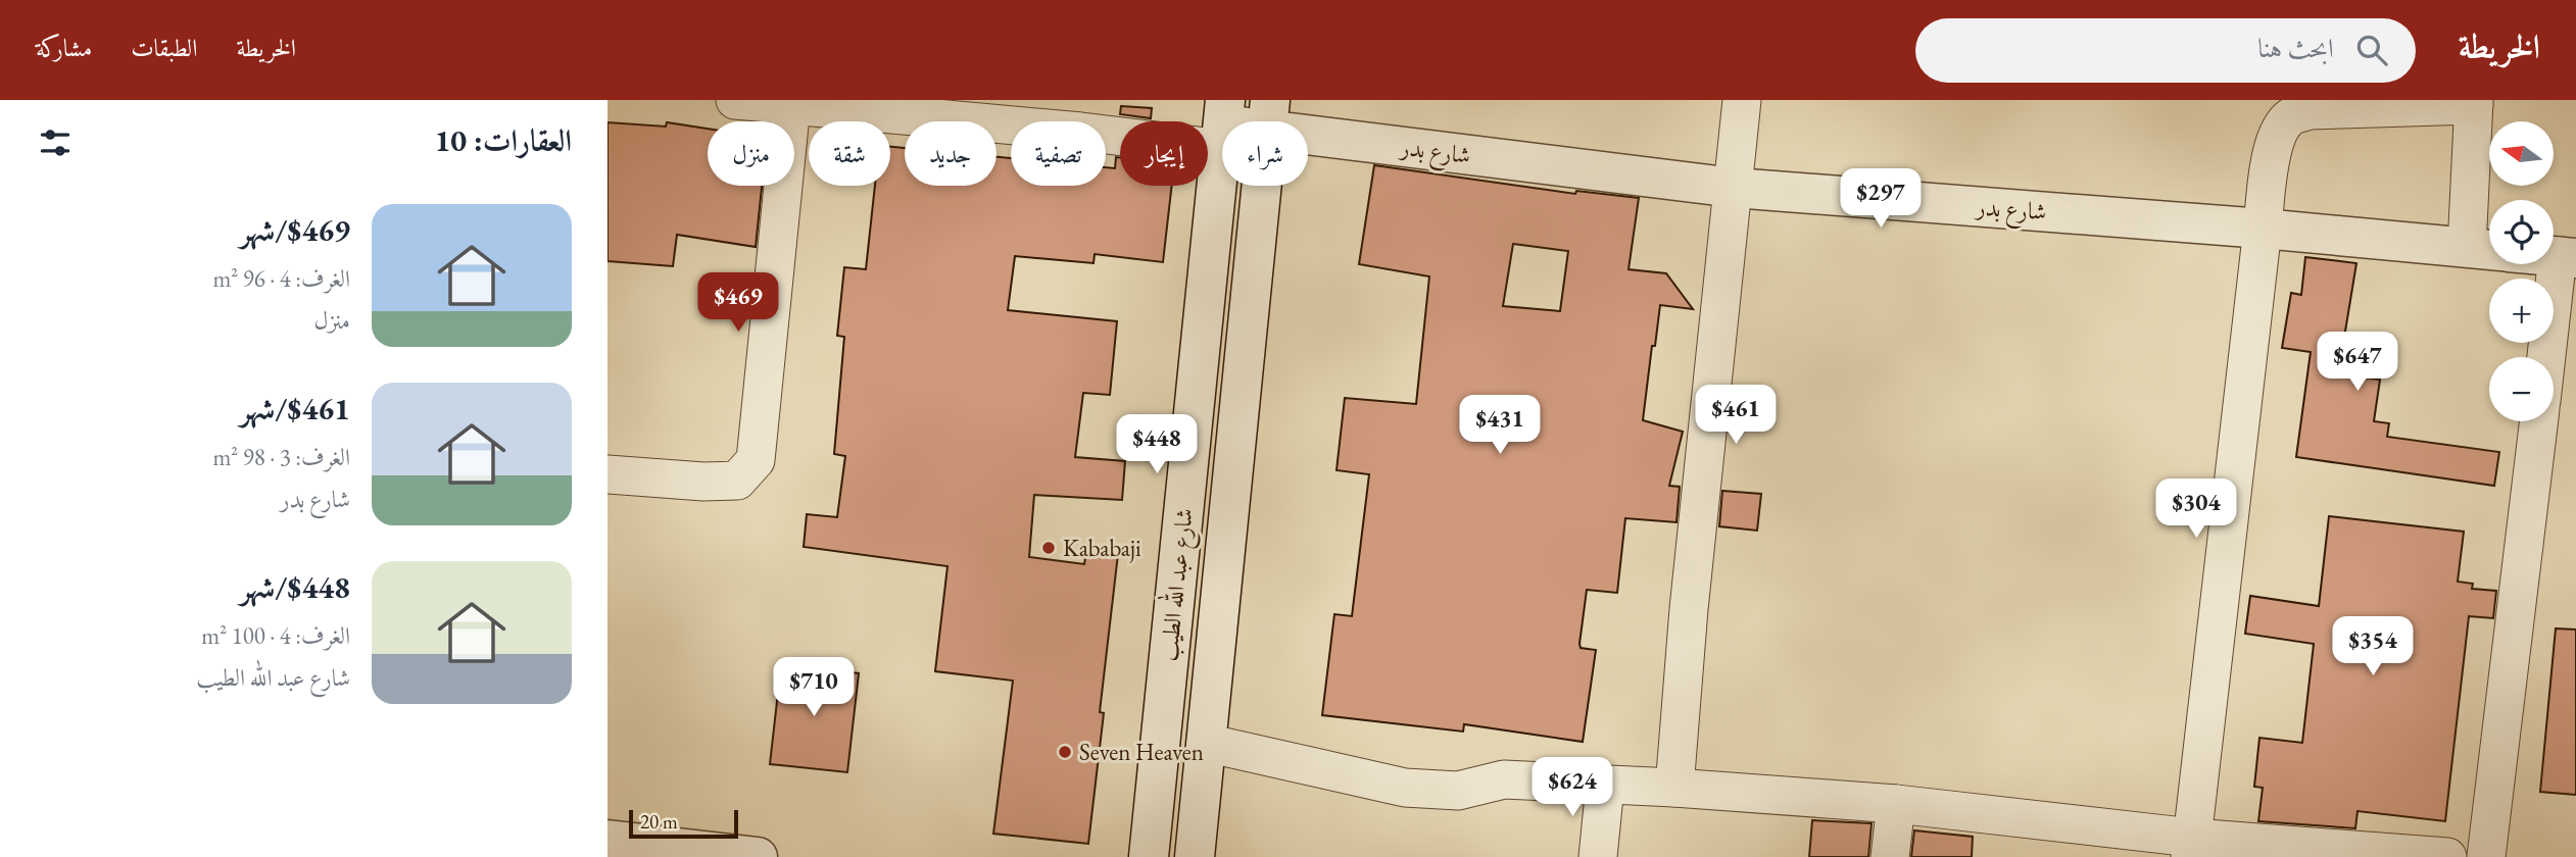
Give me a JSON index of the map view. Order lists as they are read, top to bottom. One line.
{"streets":{"street":["شارع بدر","شارع عبد الله الطيب"]},"places":["Kababaji","Seven Heaven"],"scale_bar":"20 m","north":"left","page":{"header":"الخريطة","search":"ابحث هنا","nav":["الخريطة","الطبقات","مشاركة"],"heading":"العقارات: 10","map_buttons":["+","−"],"chip":["شراء","إيجار","تصفية","جديد","شقة","منزل"],"price":["$297","$469","$647","$461","$431","$448","$304","$354","$710","$624"],"list":[{"name":"$469/شهر","note":"الغرف: 4 · 96 m² · منزل"},{"name":"$461/شهر","note":"الغرف: 3 · 98 m² · شارع بدر"},{"name":"$448/شهر","note":"الغرف: 4 · 100 m² · شارع عبد الله الطيب"}],"scale":"20 m"}}
